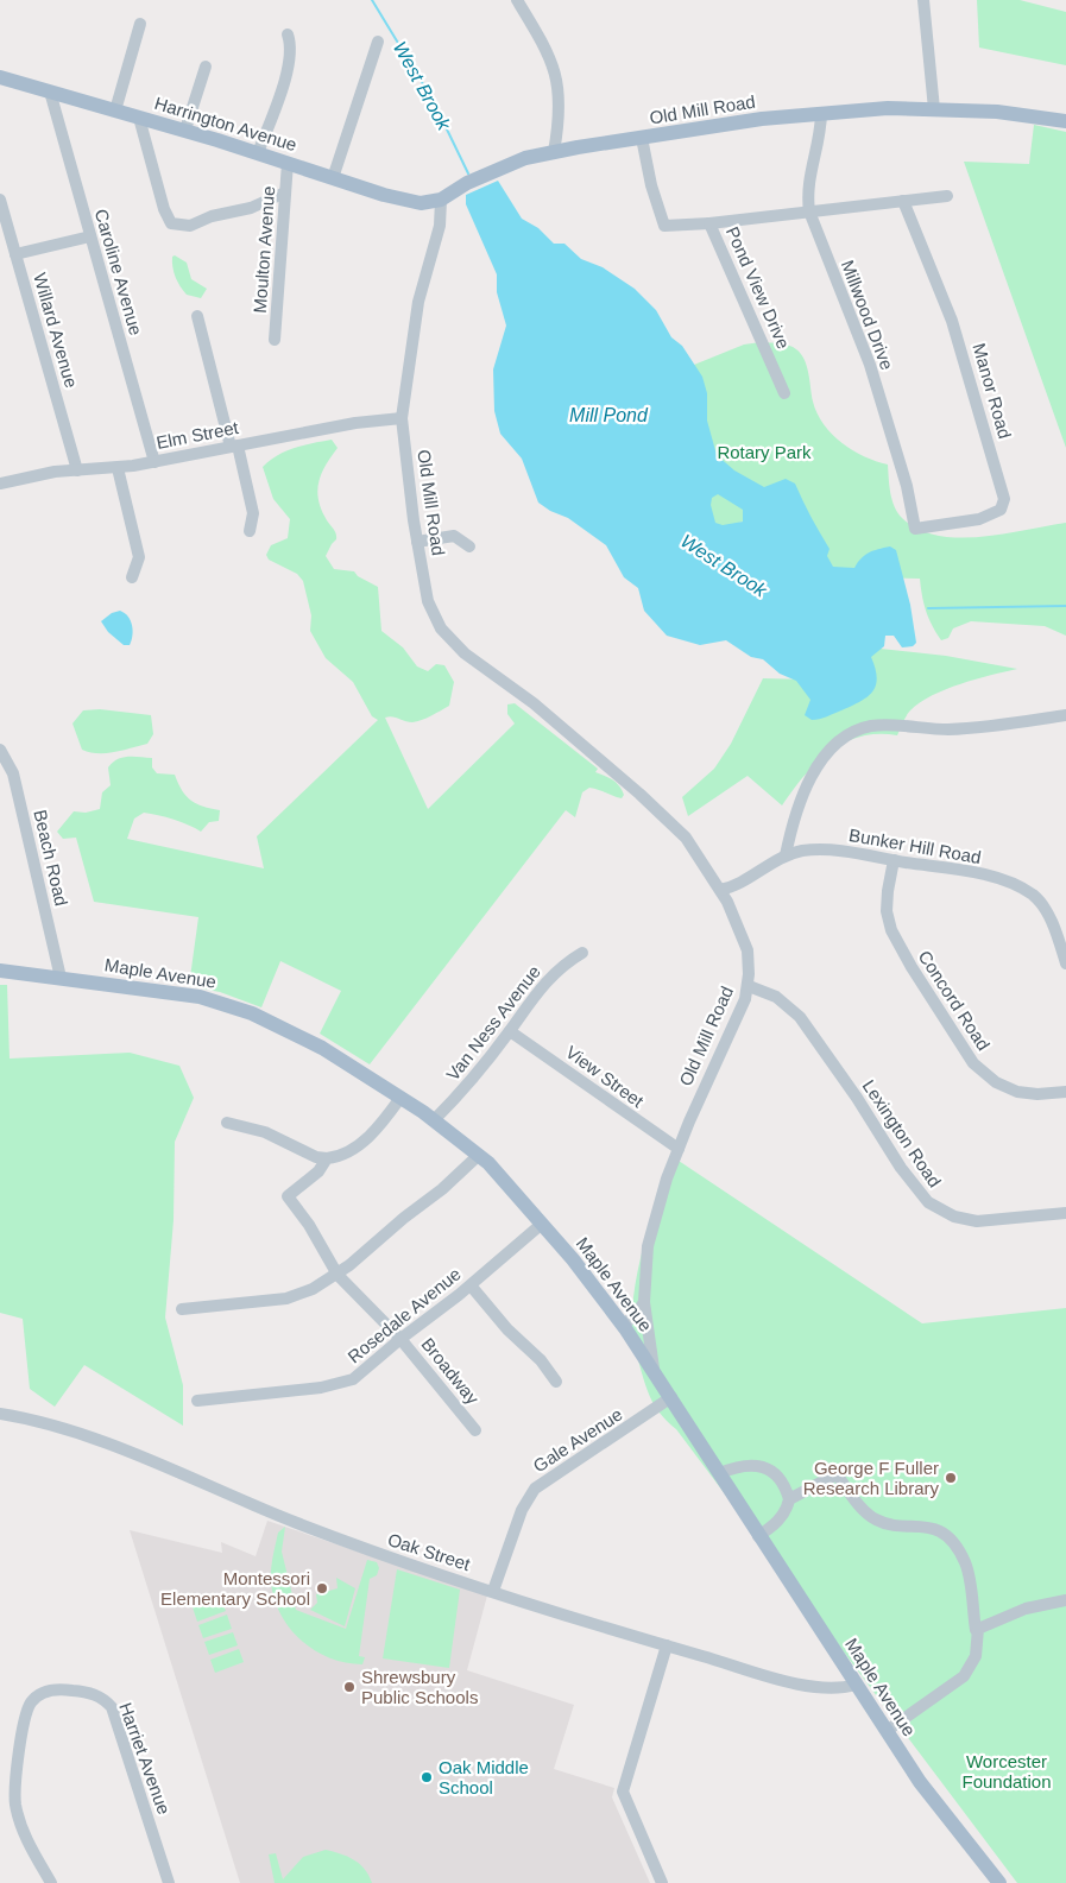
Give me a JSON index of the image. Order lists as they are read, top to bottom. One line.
{"streets":{"main road":["Old Mill Road","Harrington Avenue","Maple Avenue"],"street":["Moulton Avenue","Caroline Avenue","Pond View Drive","Millwood Drive","Willard Avenue","Manor Road","Elm Street","Bunker Hill Road","Beach Road","Concord Road","Van Ness Avenue","View Street","Lexington Road","Rosedale Avenue","Broadway","Gale Avenue","Oak Street","Harriet Avenue"]},"crossings":[["Old Mill Road","Harrington Avenue"],["Old Mill Road","Pond View Drive"],["Old Mill Road","Millwood Drive"],["Old Mill Road","Elm Street"],["Old Mill Road","Bunker Hill Road"],["Old Mill Road","Maple Avenue"],["Old Mill Road","View Street"],["Old Mill Road","Lexington Road"],["Harrington Avenue","Moulton Avenue"],["Harrington Avenue","Caroline Avenue"],["Caroline Avenue","Elm Street"],["Millwood Drive","Manor Road"],["Willard Avenue","Elm Street"],["Bunker Hill Road","Concord Road"],["Beach Road","Maple Avenue"],["Maple Avenue","Van Ness Avenue"],["Maple Avenue","Rosedale Avenue"],["Maple Avenue","Gale Avenue"],["Maple Avenue","Oak Street"],["Van Ness Avenue","View Street"],["Rosedale Avenue","Broadway"],["Gale Avenue","Oak Street"]],"water":["West Brook","Mill Pond"],"parks":["Rotary Park","Worcester Foundation"],"places":["George F Fuller Research Library","Montessori Elementary School","Shrewsbury Public Schools","Oak Middle School"]}
